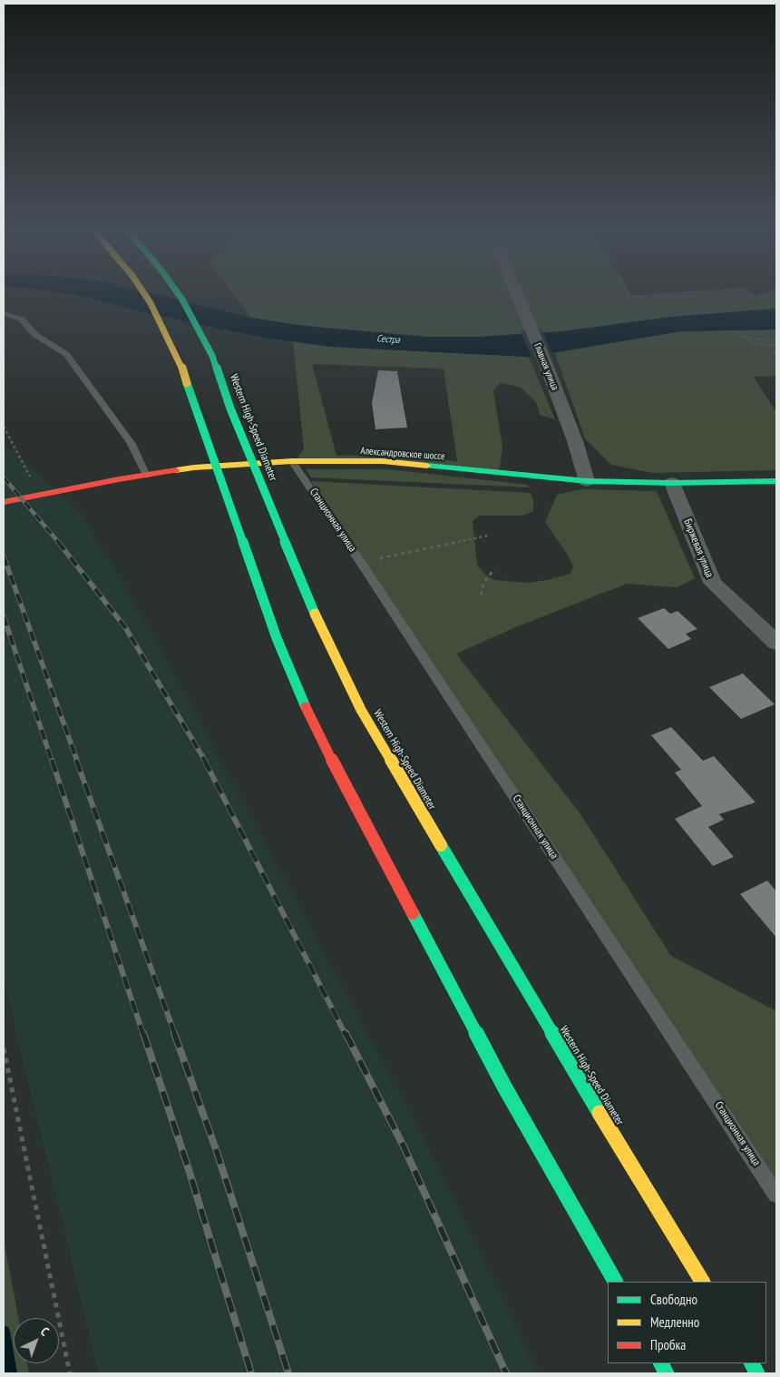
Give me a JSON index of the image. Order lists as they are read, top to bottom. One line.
{"streets":{"main road":["Western High-Speed Diameter","Александровское шоссе"],"street":["Главная улица","Биржевая улица"],"lane":["Станционная улица"]},"crossings":[["Главная улица","Александровское шоссе"],["Александровское шоссе","Станционная улица"],["Александровское шоссе","Биржевая улица"]],"water":["Сестра"],"legend":["Свободно","Медленно","Пробка"],"north":"top right"}
